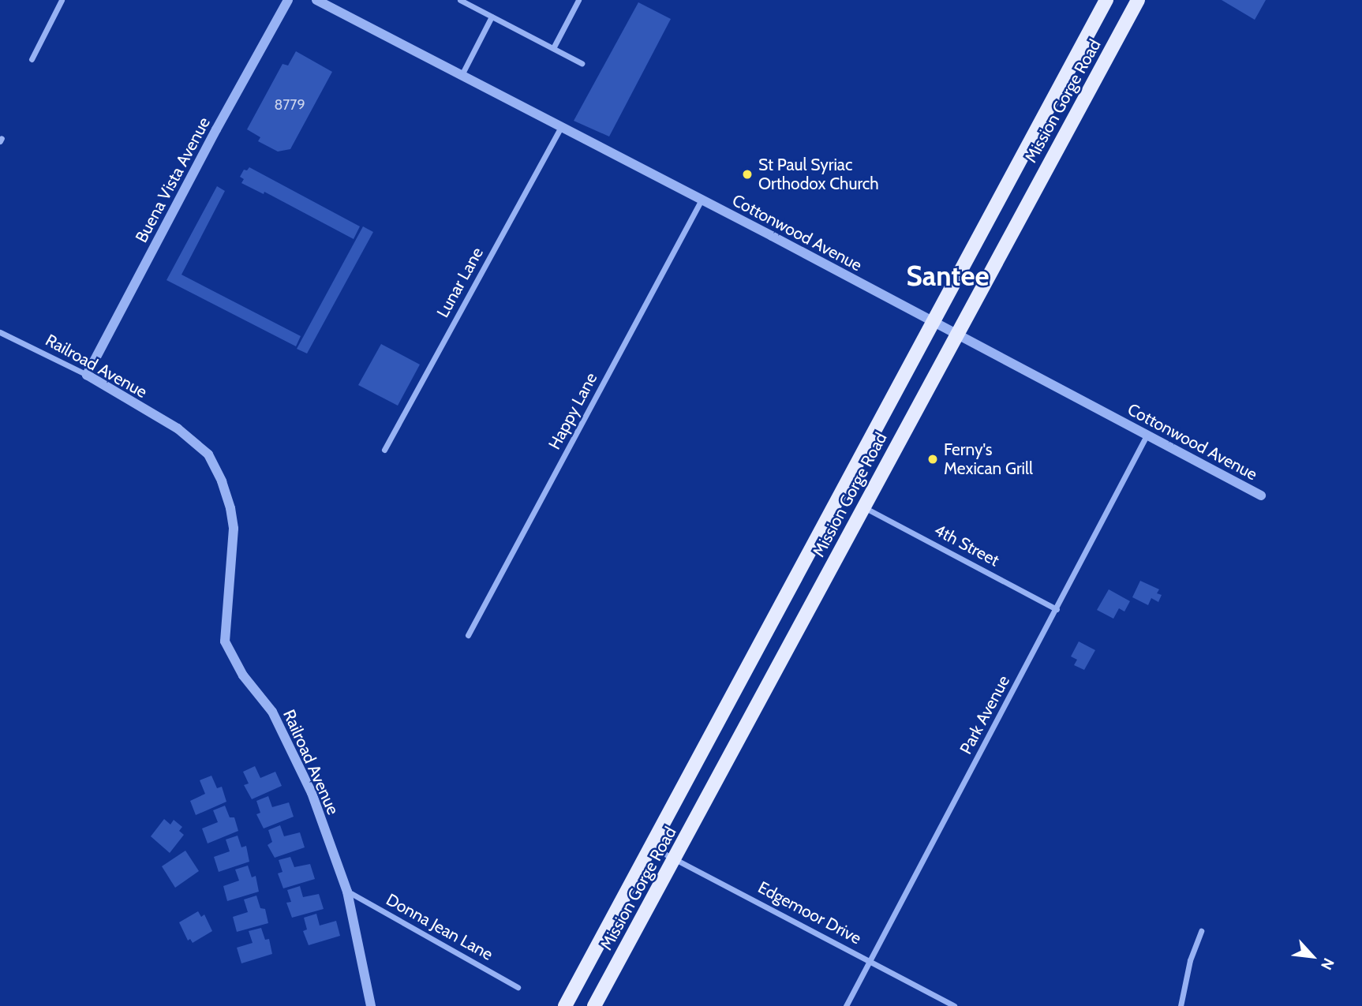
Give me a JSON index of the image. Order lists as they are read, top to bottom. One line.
{"streets":{"main road":["Mission Gorge Road"],"street":["Buena Vista Avenue","Cottonwood Avenue","Lunar Lane","Railroad Avenue","Happy Lane","4th Street","Park Avenue","Edgemoor Drive","Donna Jean Lane"]},"crossings":[["Mission Gorge Road","Cottonwood Avenue"],["Mission Gorge Road","4th Street"],["Mission Gorge Road","Edgemoor Drive"],["Buena Vista Avenue","Railroad Avenue"],["Cottonwood Avenue","Lunar Lane"],["Cottonwood Avenue","Happy Lane"],["Cottonwood Avenue","Park Avenue"],["Railroad Avenue","Donna Jean Lane"],["4th Street","Park Avenue"],["Park Avenue","Edgemoor Drive"]],"districts":["Santee"],"places":["St Paul Syriac Orthodox Church","Ferny's Mexican Grill"],"house_numbers":["8779"],"north":"bottom right"}
